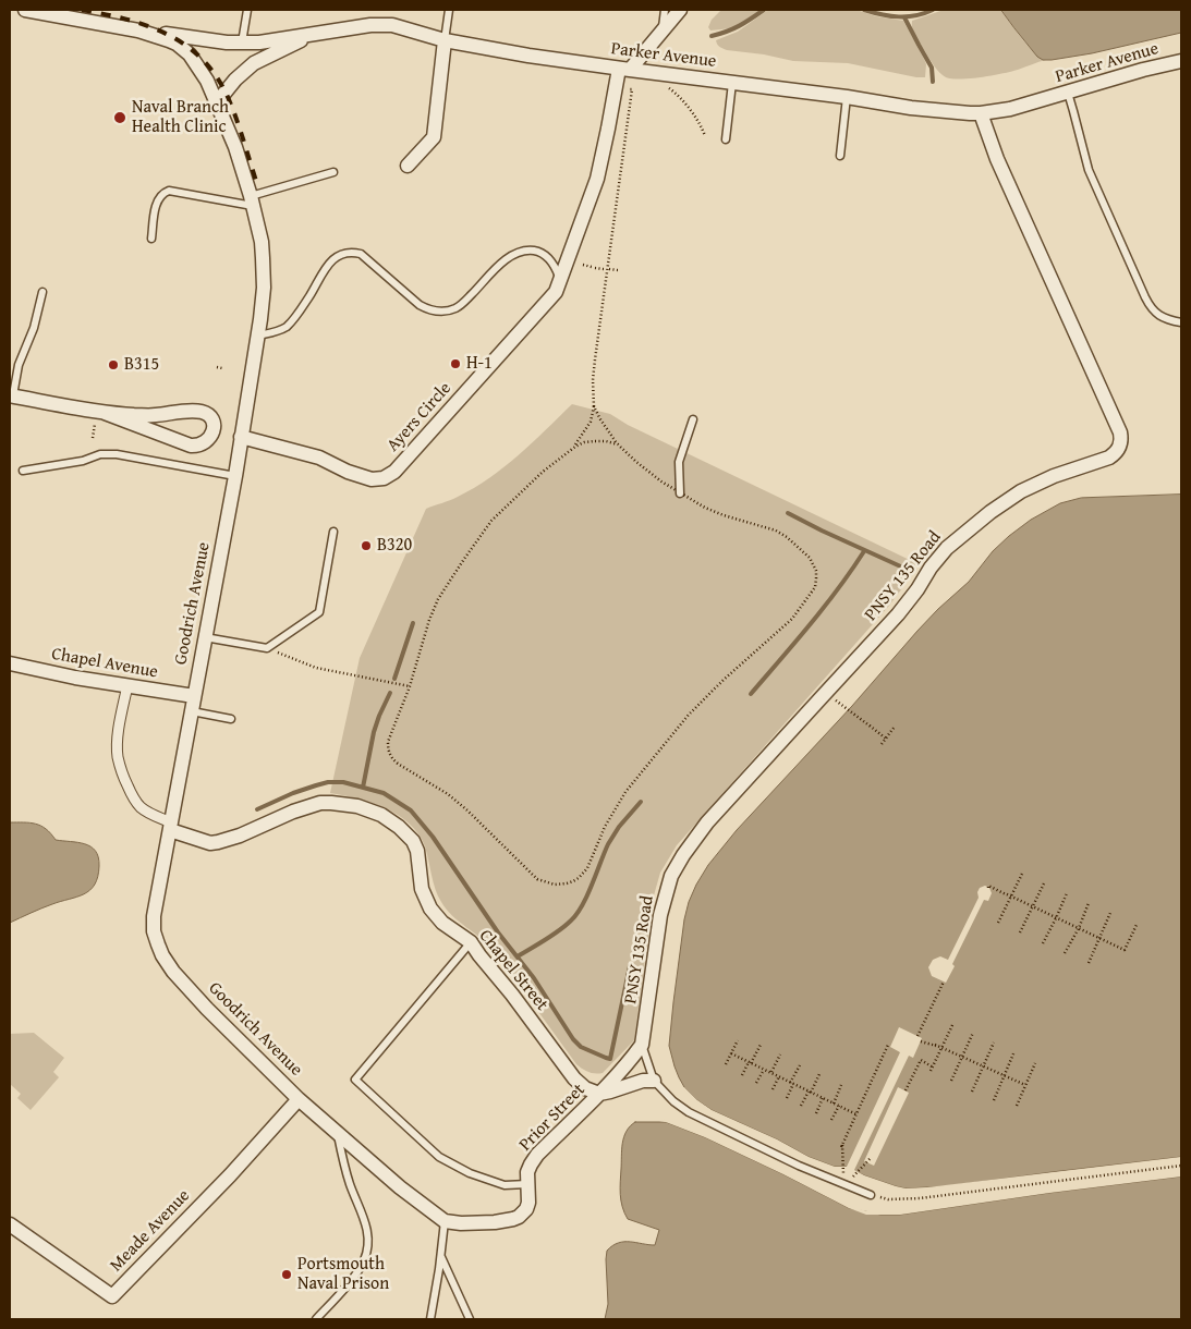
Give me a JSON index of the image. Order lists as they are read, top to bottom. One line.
{"streets":{"street":["Parker Avenue","Ayers Circle","PNSY 135 Road","Goodrich Avenue","Chapel Avenue","Chapel Street","Prior Street","Meade Avenue"]},"crossings":[["Parker Avenue","Ayers Circle"],["Parker Avenue","PNSY 135 Road"],["Parker Avenue","Goodrich Avenue"],["Ayers Circle","Goodrich Avenue"],["PNSY 135 Road","Prior Street"],["Goodrich Avenue","Chapel Avenue"],["Goodrich Avenue","Chapel Street"],["Goodrich Avenue","Prior Street"],["Goodrich Avenue","Meade Avenue"],["Chapel Street","Prior Street"]],"places":["Naval Branch Health Clinic","H-1","B315","B320","Portsmouth Naval Prison"]}
